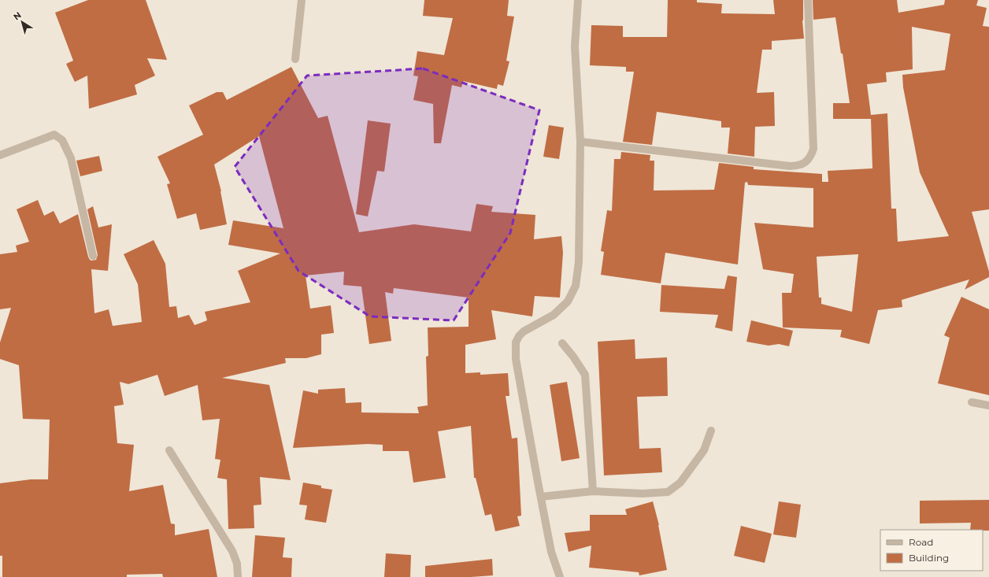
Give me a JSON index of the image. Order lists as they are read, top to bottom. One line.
{"legend":["Road","Building"],"north":"top left"}
